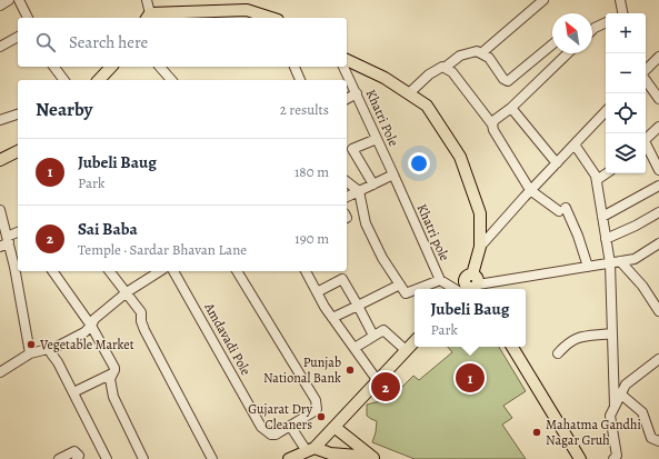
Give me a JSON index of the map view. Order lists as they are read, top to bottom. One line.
{"streets":{"street":["Khatri Pole","Khatri pole","Amdavadi Pole"]},"crossings":[["Khatri Pole","Khatri pole"]],"places":["Vegetable Market","Punjab National Bank","Gujarat Dry Cleaners","Mahatma Gandhi Nagar Gruh"],"north":"top left","page":{"map_buttons":["+","−"],"search":"Search here","heading":["Nearby","2 results"],"list":[{"mark":"1","name":"Jubeli Baug","note":"Park","value":"180 m"},{"mark":"2","name":"Sai Baba","note":"Temple · Sardar Bhavan Lane","value":"190 m"}],"popup":["Jubeli Baug","Park"],"pins":["1","2"]}}
